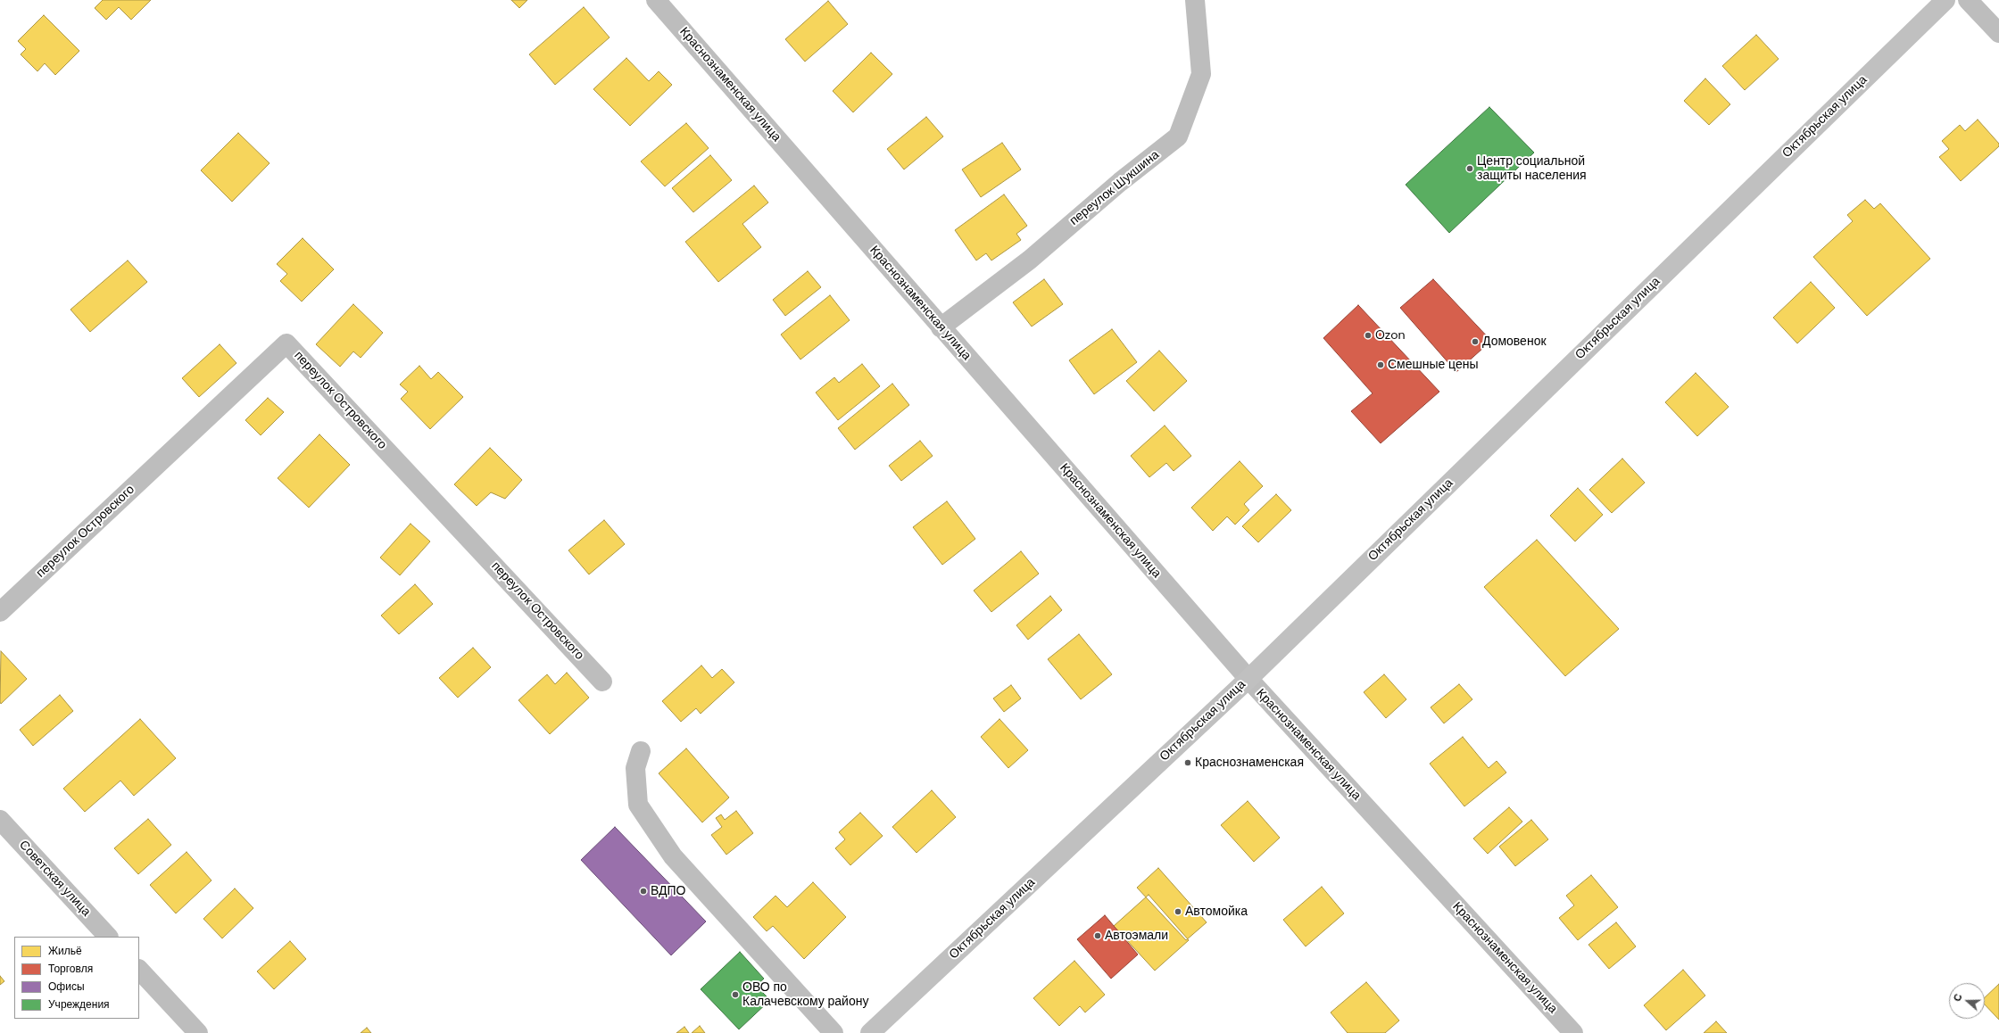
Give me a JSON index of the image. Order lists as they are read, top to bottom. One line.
{"streets":{"main road":["Октябрьская улица"],"street":["Краснознаменская улица","переулок Шукшина","переулок Островского","Советская улица"]},"crossings":[["Краснознаменская улица","Октябрьская улица"],["Краснознаменская улица","переулок Шукшина"]],"places":["Центр социальной защиты населения","Ozon","Домовенок","Смешные цены","Краснознаменская","ВДПО","Автомойка","Автоэмали","ОВО по Калачевскому району"],"legend":["Жильё","Торговля","Офисы","Учреждения"],"north":"left"}
